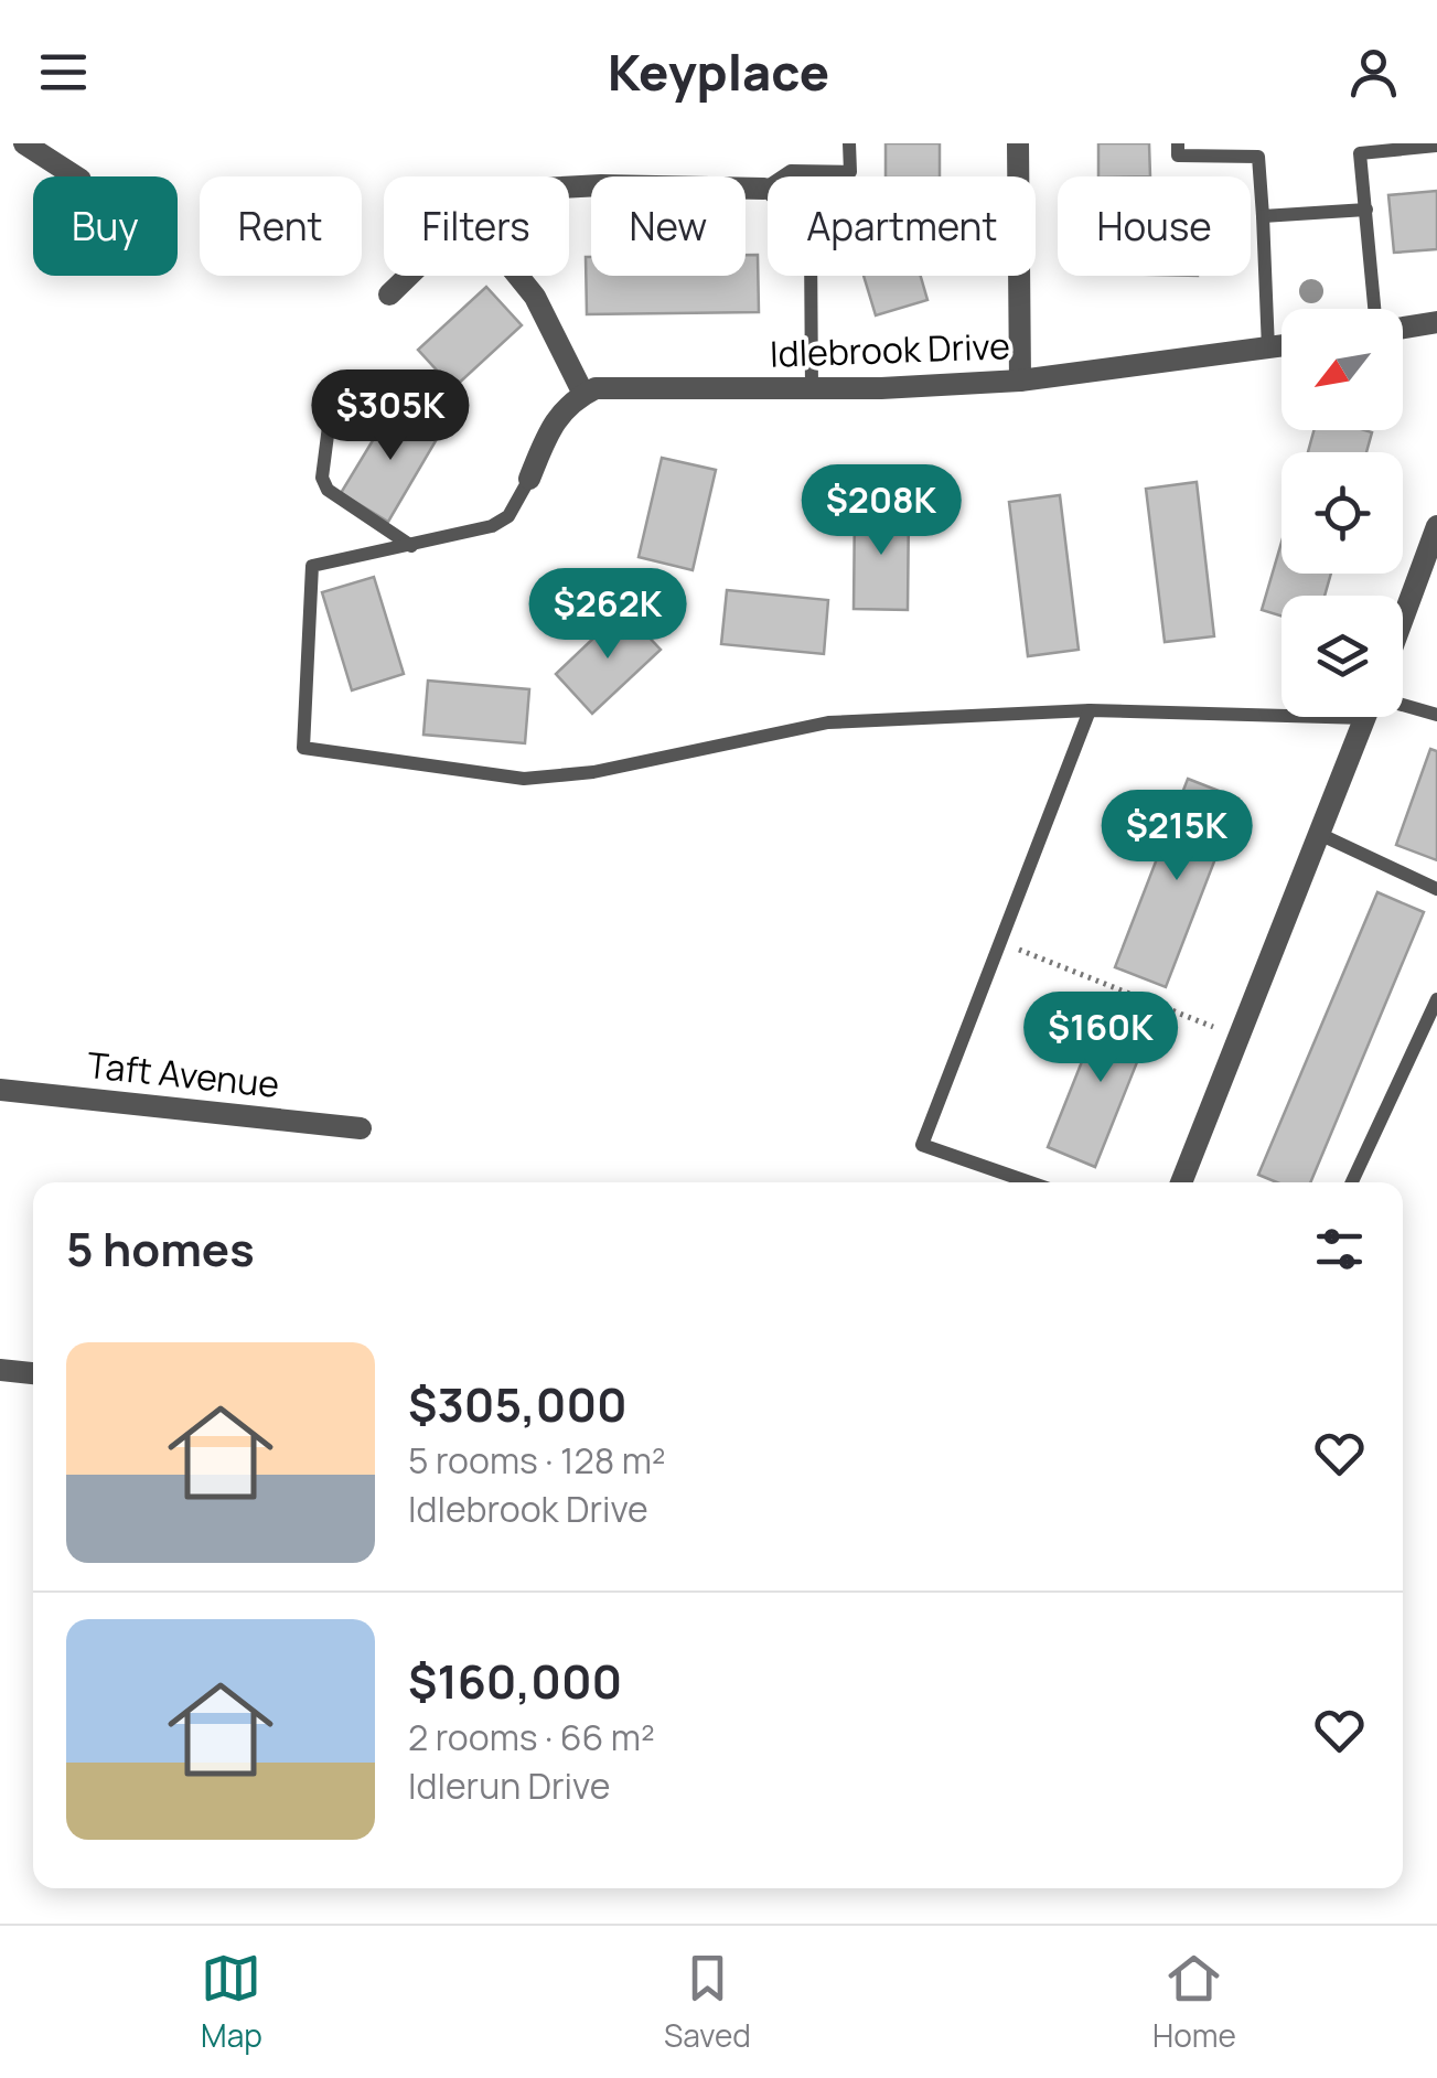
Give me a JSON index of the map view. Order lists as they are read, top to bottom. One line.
{"streets":{"street":["Idlebrook Drive","Taft Avenue"]},"north":"bottom left","page":{"header":"Keyplace","chip":["Buy","Rent","Filters","New","Apartment","House"],"price":["$305K","$208K","$262K","$215K","$160K"],"heading":"5 homes","list":[{"name":"$305,000","note":"5 rooms · 128 m² · Idlebrook Drive"},{"name":"$160,000","note":"2 rooms · 66 m² · Idlerun Drive"}],"tabs":["Map","Saved","Home"]}}
